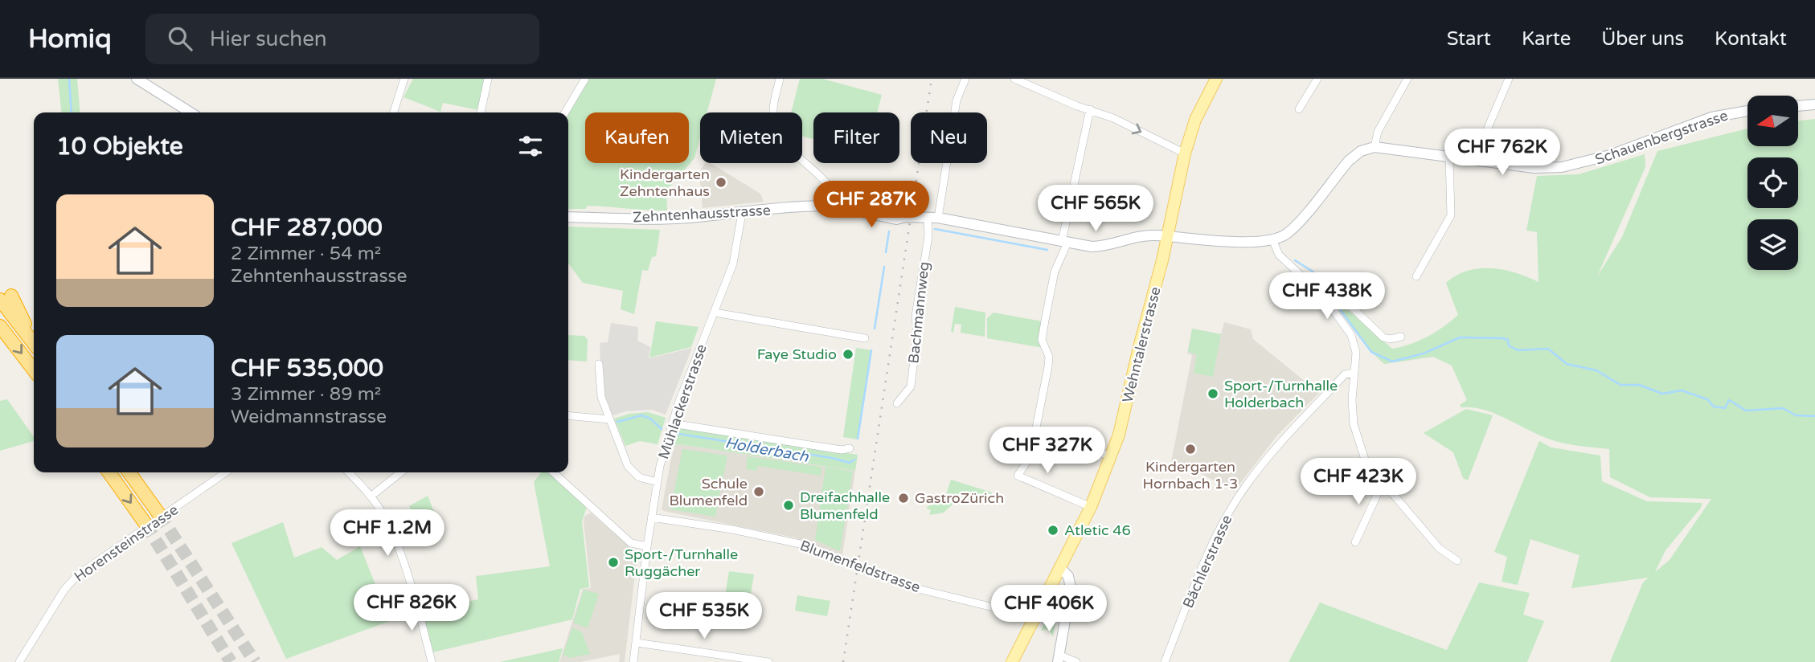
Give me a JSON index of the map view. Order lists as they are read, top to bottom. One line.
{"streets":{"main road":["Wehntalerstrasse"],"street":["Schauenbergstrasse","Zehntenhausstrasse","Bachmannweg","Mühlackerstrasse","Horensteinstrasse","Bächlerstrasse","Blumenfeldstrasse"]},"crossings":[["Zehntenhausstrasse","Bachmannweg"],["Zehntenhausstrasse","Wehntalerstrasse"],["Zehntenhausstrasse","Mühlackerstrasse"],["Wehntalerstrasse","Blumenfeldstrasse"],["Mühlackerstrasse","Blumenfeldstrasse"]],"water":["Holderbach"],"places":["Kindergarten Zehntenhaus","Faye Studio","Sport-/Turnhalle Holderbach","Kindergarten Hornbach 1-3","Schule Blumenfeld","GastroZürich","Dreifachhalle Blumenfeld","Atletic 46","Sport-/Turnhalle Ruggächer"],"north":"left","page":{"header":"Homiq","search":"Hier suchen","nav":["Start","Karte","Über uns","Kontakt"],"chip":["Kaufen","Mieten","Filter","Neu"],"heading":"10 Objekte","price":["CHF 762K","CHF 287K","CHF 565K","CHF 438K","CHF 327K","CHF 423K","CHF 1.2M","CHF 826K","CHF 406K","CHF 535K"],"list":[{"name":"CHF 287,000","note":"2 Zimmer · 54 m² · Zehntenhausstrasse"},{"name":"CHF 535,000","note":"3 Zimmer · 89 m² · Weidmannstrasse"}]}}
